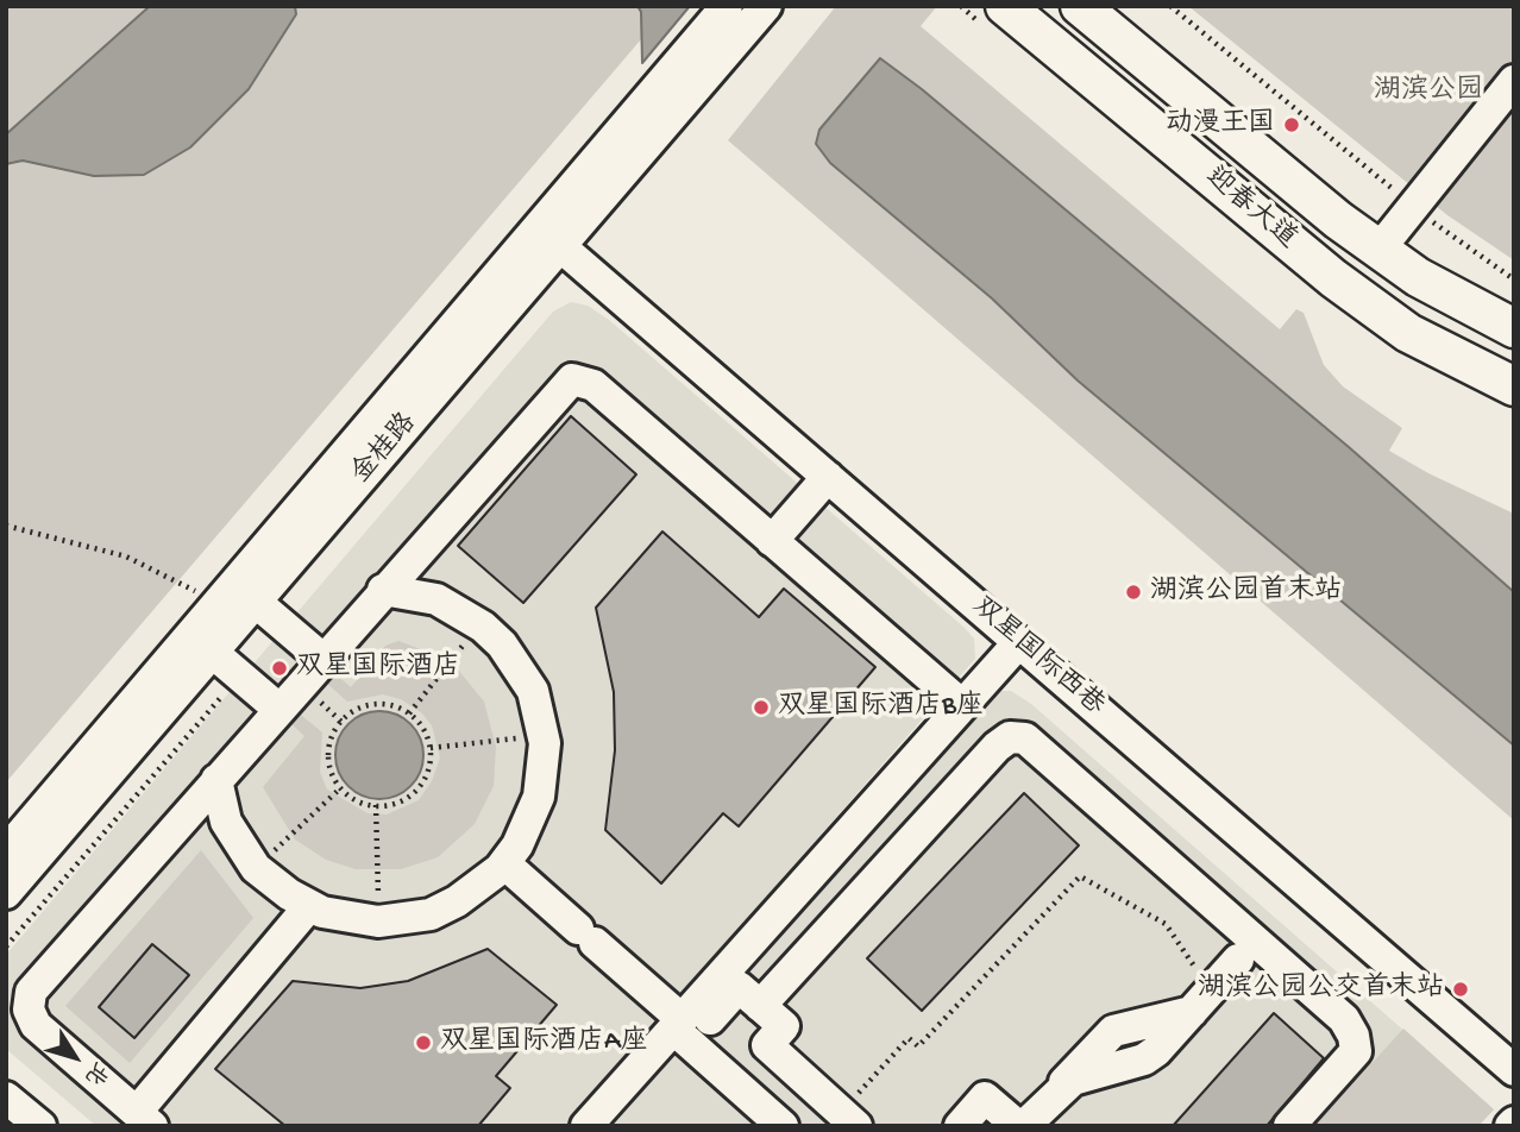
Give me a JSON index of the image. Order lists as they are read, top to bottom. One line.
{"streets":{"main road":["迎春大道"],"street":["金桂路","双星国际西巷"]},"crossings":[["金桂路","双星国际西巷"]],"parks":["湖滨公园"],"places":["动漫王国","湖滨公园首末站","双星国际酒店","双星国际酒店B座","湖滨公园公交首末站","双星国际酒店A座"],"north":"bottom right"}
